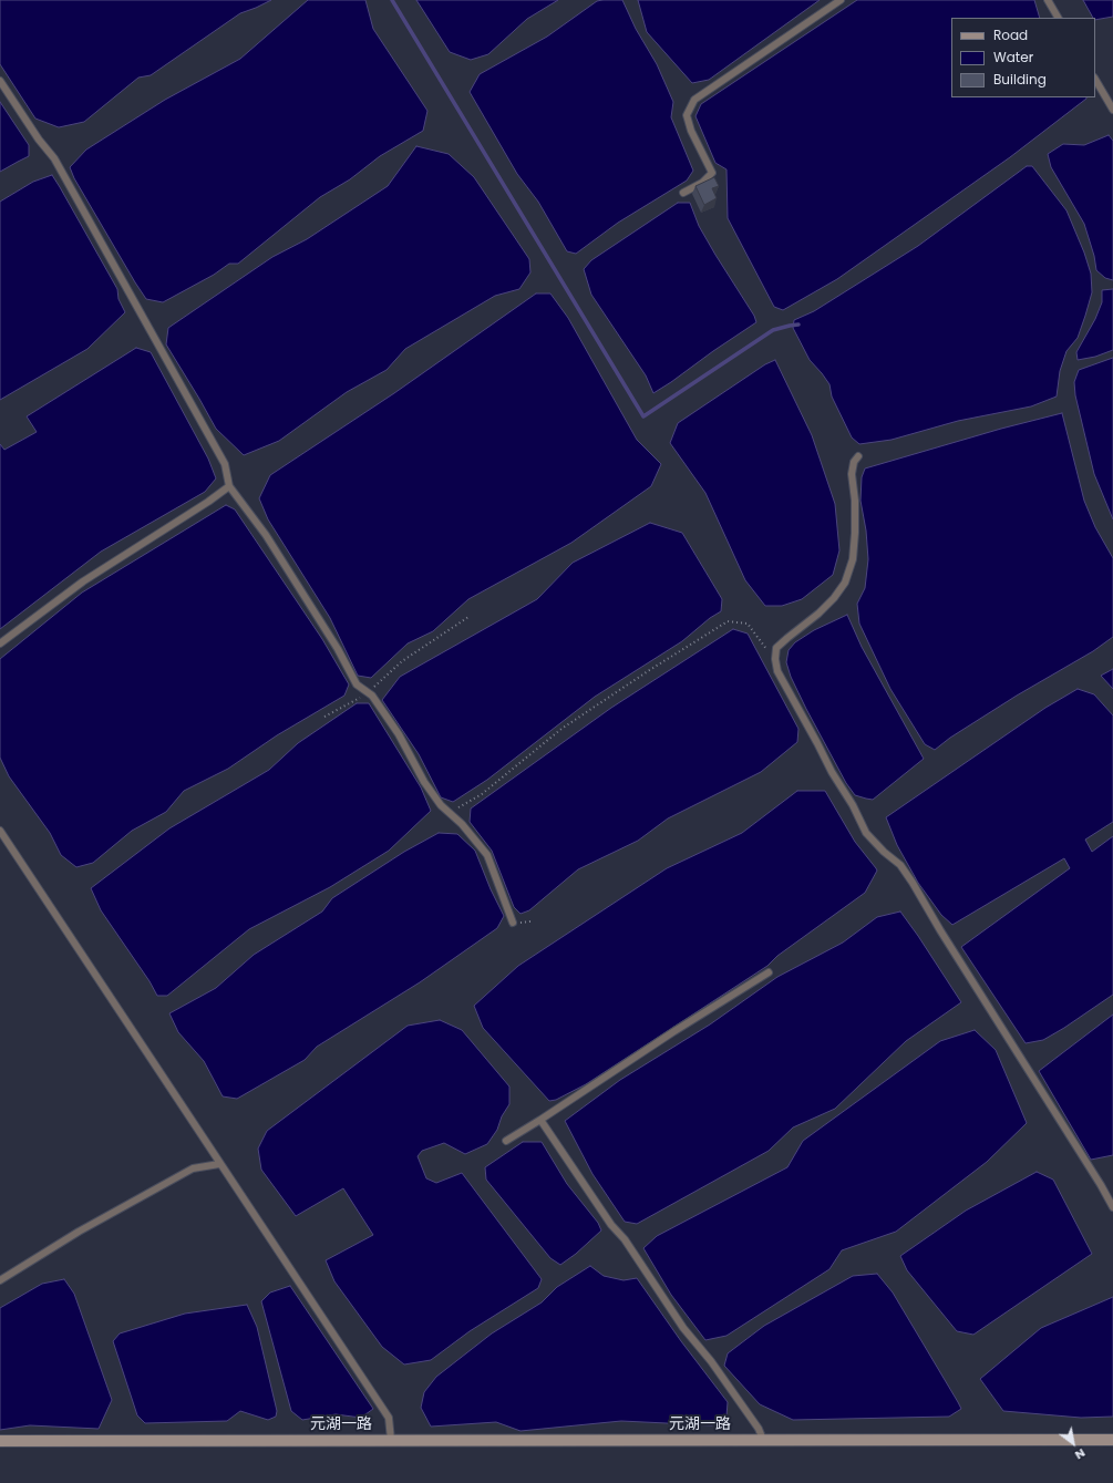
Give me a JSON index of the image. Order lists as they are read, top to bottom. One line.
{"streets":{"main road":["元湖一路"]},"legend":["Road","Water","Building"],"north":"bottom right"}
